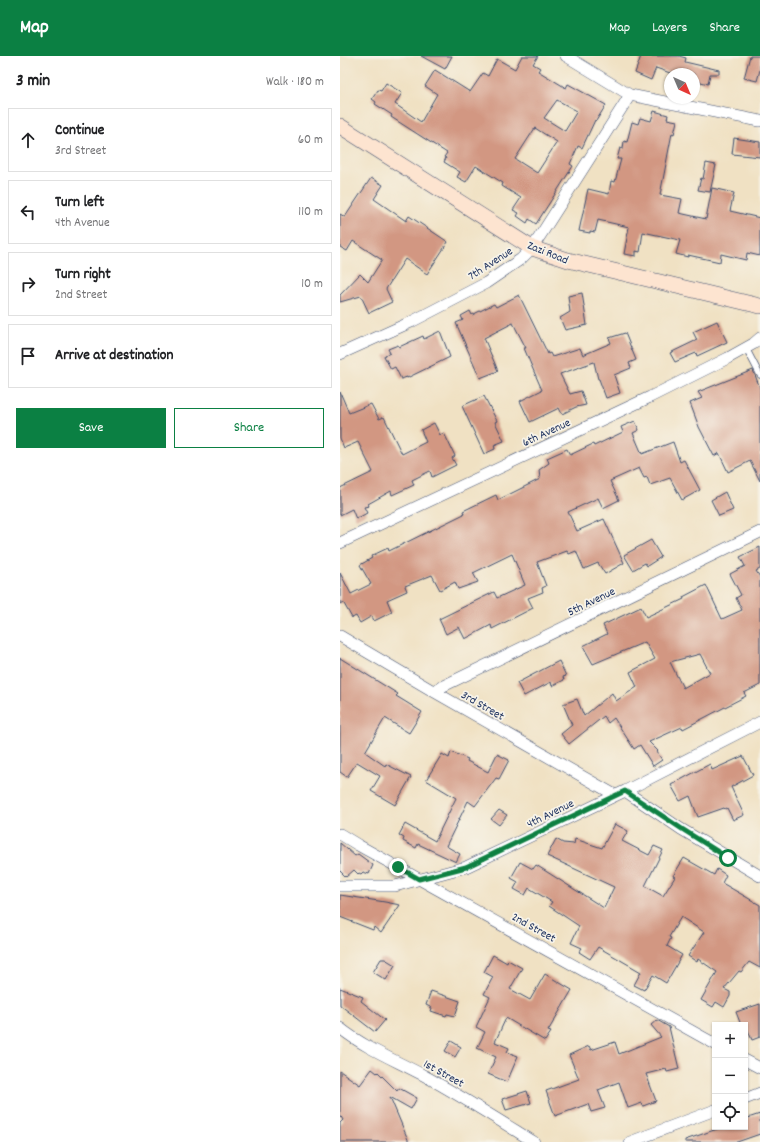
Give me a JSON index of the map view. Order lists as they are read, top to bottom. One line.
{"streets":{"street":["Zazi Road","7th Avenue","6th Avenue","5th Avenue","3rd Street","4th Avenue","2nd Street","1st Street"]},"crossings":[["Zazi Road","7th Avenue"],["5th Avenue","3rd Street"],["3rd Street","4th Avenue"],["4th Avenue","2nd Street"]],"north":"bottom right","page":{"header":"Map","nav":["Map","Layers","Share"],"heading":["3 min","Walk · 180 m"],"list":[["Continue","3rd Street","60 m"],["Turn left","4th Avenue","110 m"],["Turn right","2nd Street","10 m"],"Arrive at destination"],"buttons":["Save","Share"],"map_buttons":["+","−"]}}
